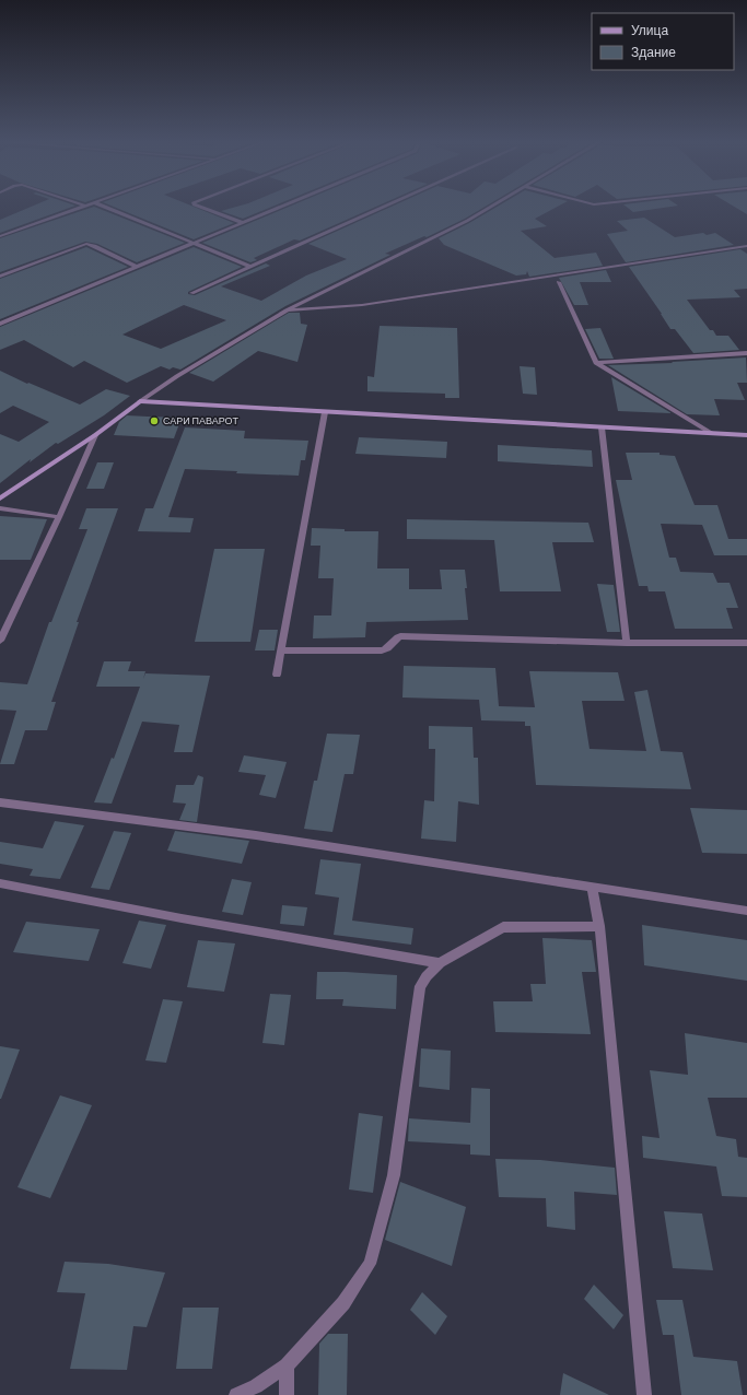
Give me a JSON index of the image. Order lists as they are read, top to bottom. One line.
{"places":["САРИ ПАВАРОТ"],"legend":["Улица","Здание"]}
